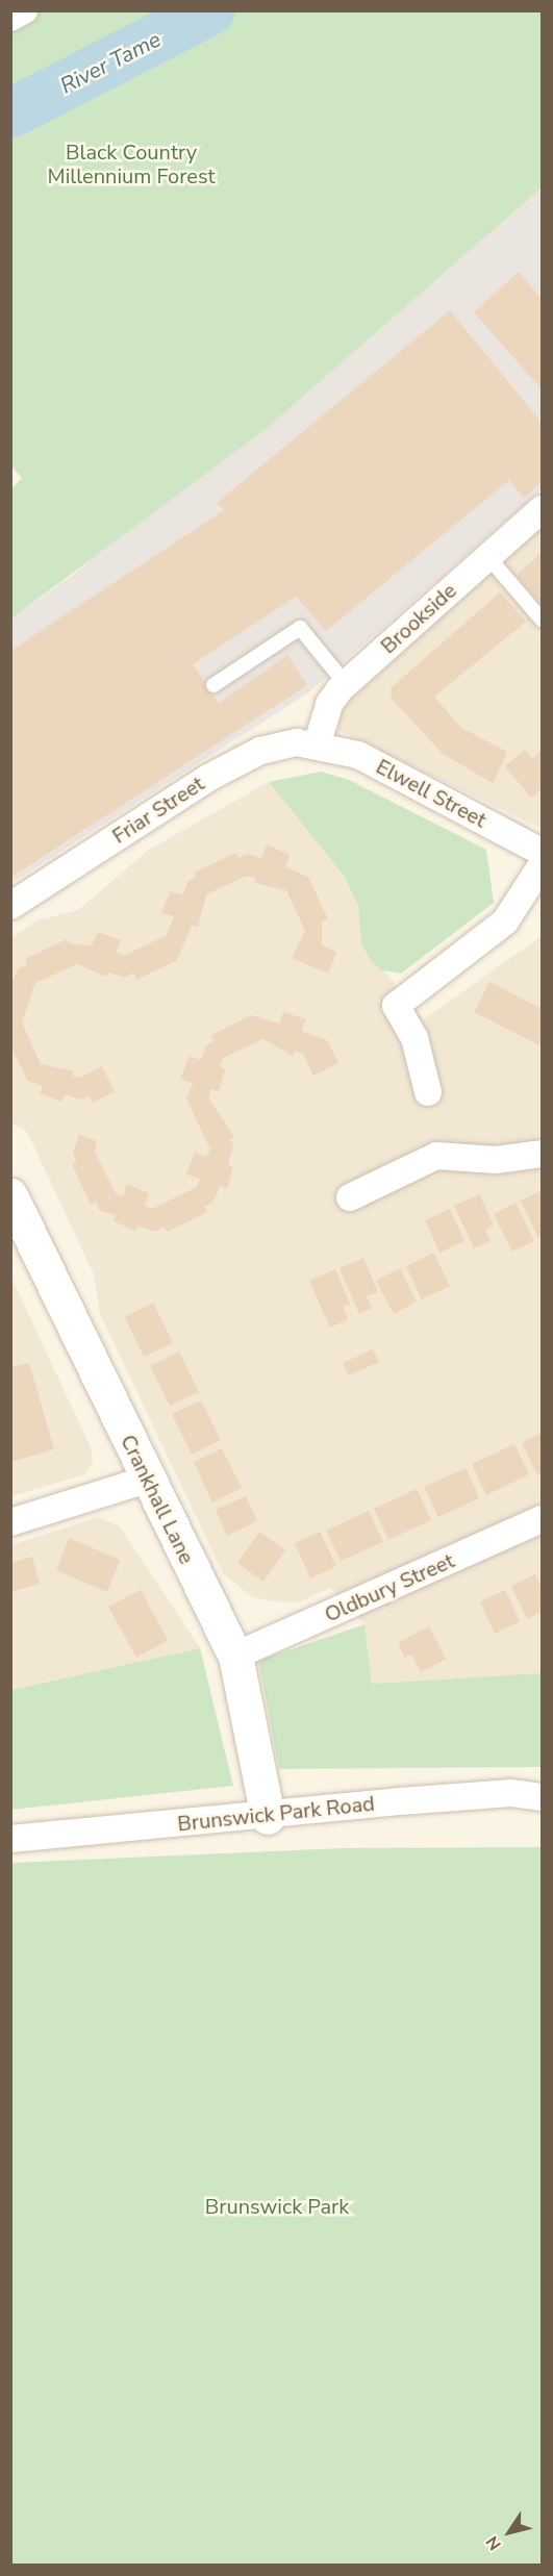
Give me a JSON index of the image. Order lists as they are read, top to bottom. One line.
{"streets":{"street":["Brookside","Elwell Street","Friar Street","Crankhall Lane","Oldbury Street","Brunswick Park Road"]},"crossings":[["Brookside","Elwell Street"],["Brookside","Friar Street"],["Elwell Street","Friar Street"],["Crankhall Lane","Oldbury Street"],["Crankhall Lane","Brunswick Park Road"]],"water":["River Tame"],"parks":["Black Country Millennium Forest","Brunswick Park"],"north":"bottom left"}
